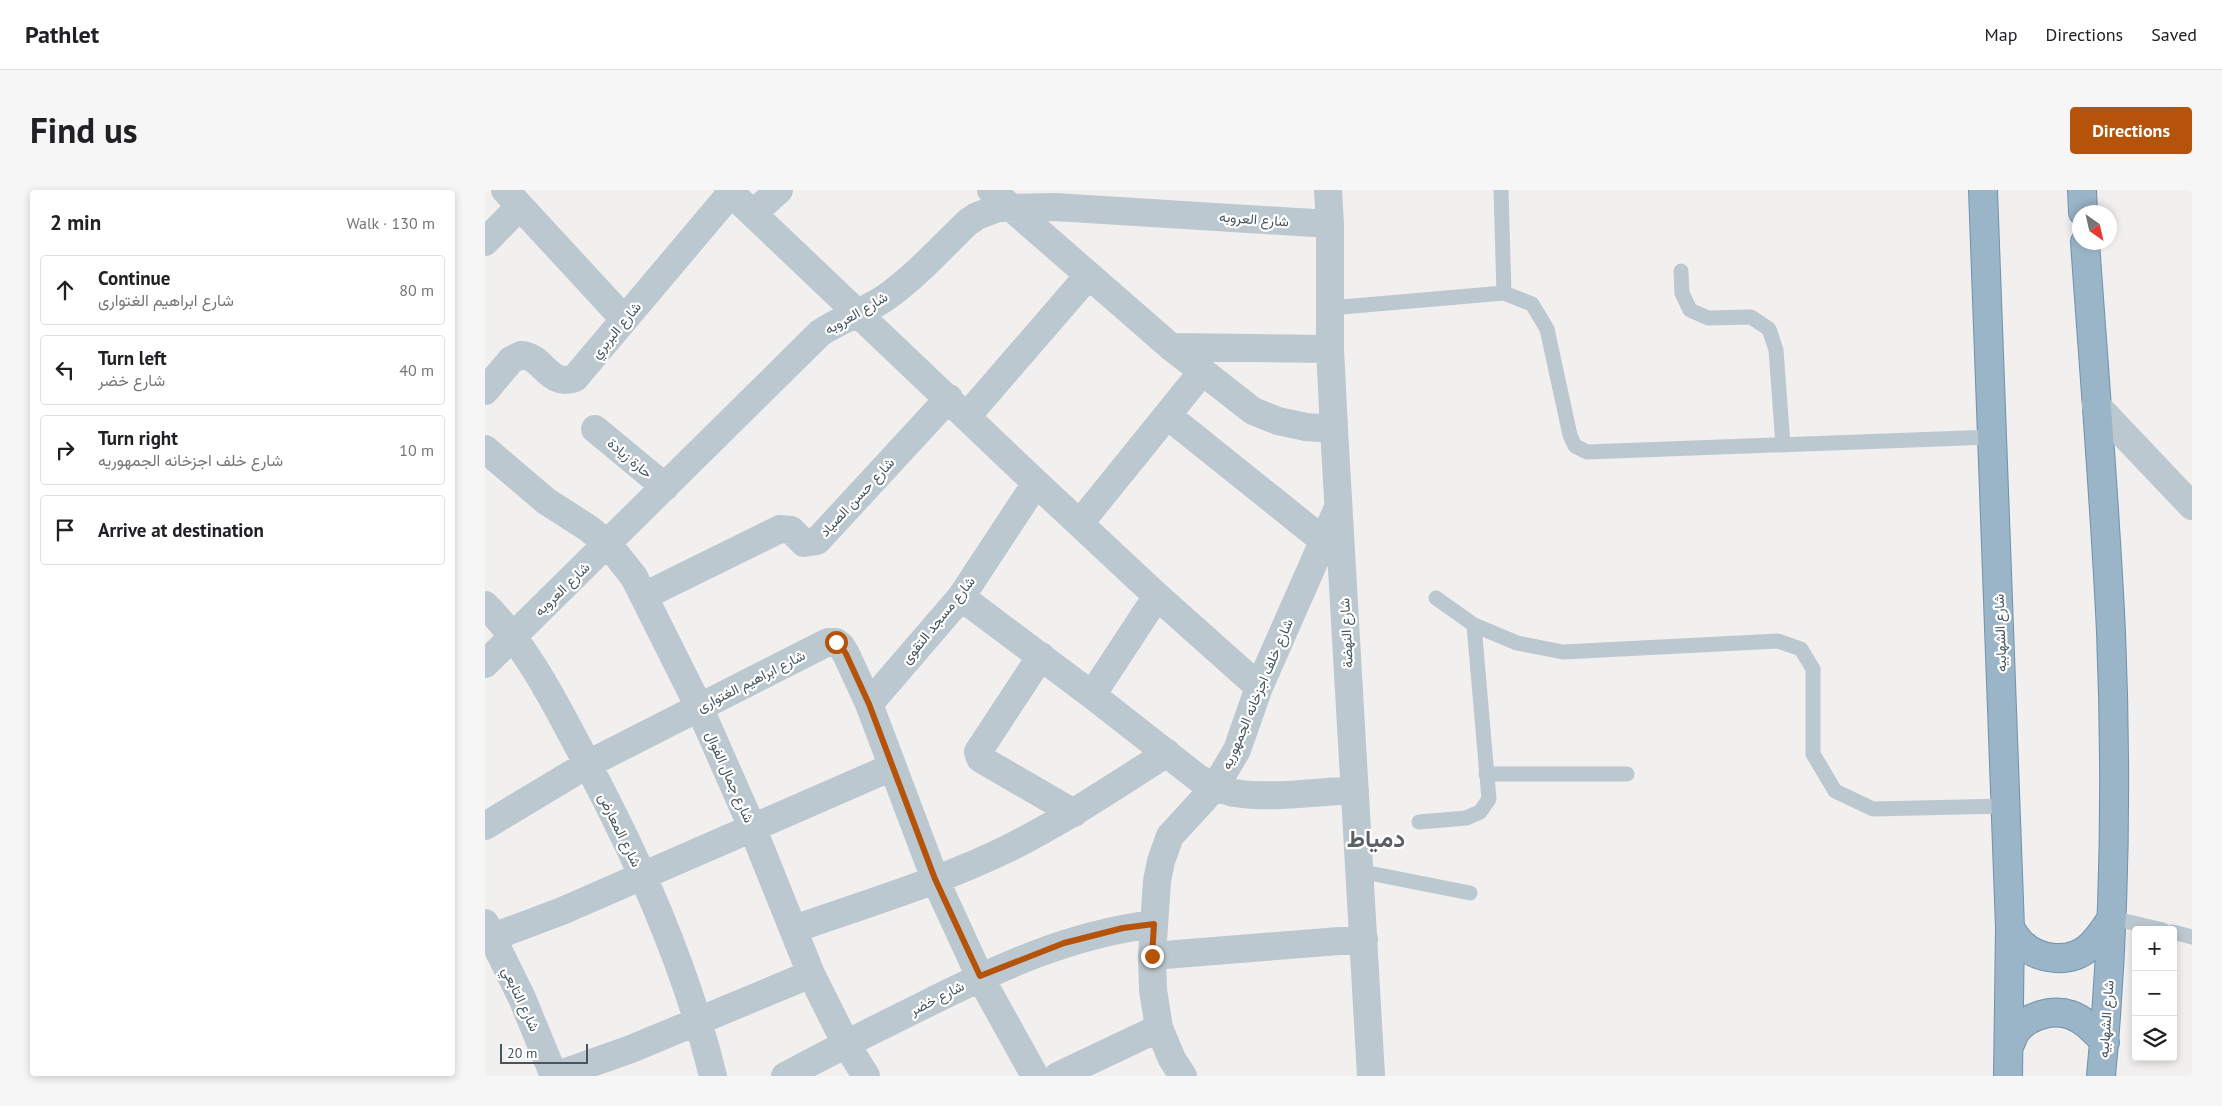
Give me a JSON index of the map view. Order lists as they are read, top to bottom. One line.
{"streets":{"highway":["شارع الشهابيه"],"street":["شارع العروبه","شارع البربري","حارة زيادة","شارع حسن الصياد","شارع مسجد التقوى","شارع النهضة","شارع ابراهيم الغتوارى","شارع خلف اجزخانه الجمهوريه","شارع جمال الفوال","شارع المعارض","شارع خضر","شارع التابعي"]},"crossings":[["شارع العروبه","حارة زيادة"],["شارع العروبه","شارع النهضة"],["شارع العروبه","شارع جمال الفوال"],["شارع العروبه","شارع المعارض"],["شارع حسن الصياد","شارع جمال الفوال"],["شارع مسجد التقوى","شارع ابراهيم الغتوارى"],["شارع النهضة","شارع خلف اجزخانه الجمهوريه"],["شارع ابراهيم الغتوارى","شارع جمال الفوال"],["شارع ابراهيم الغتوارى","شارع المعارض"],["شارع ابراهيم الغتوارى","شارع خضر"],["شارع خلف اجزخانه الجمهوريه","شارع خضر"],["شارع جمال الفوال","شارع خضر"]],"districts":["دمياط"],"scale_bar":"20 m","north":"bottom right","page":{"header":"Pathlet","nav":["Map","Directions","Saved"],"title":"Find us","buttons":"Directions","heading":["2 min","Walk · 130 m"],"list":[["Continue","شارع ابراهيم الغتوارى","80 m"],["Turn left","شارع خضر","40 m"],["Turn right","شارع خلف اجزخانه الجمهوريه","10 m"],"Arrive at destination"],"map_buttons":["+","−"],"scale":"20 m"}}
